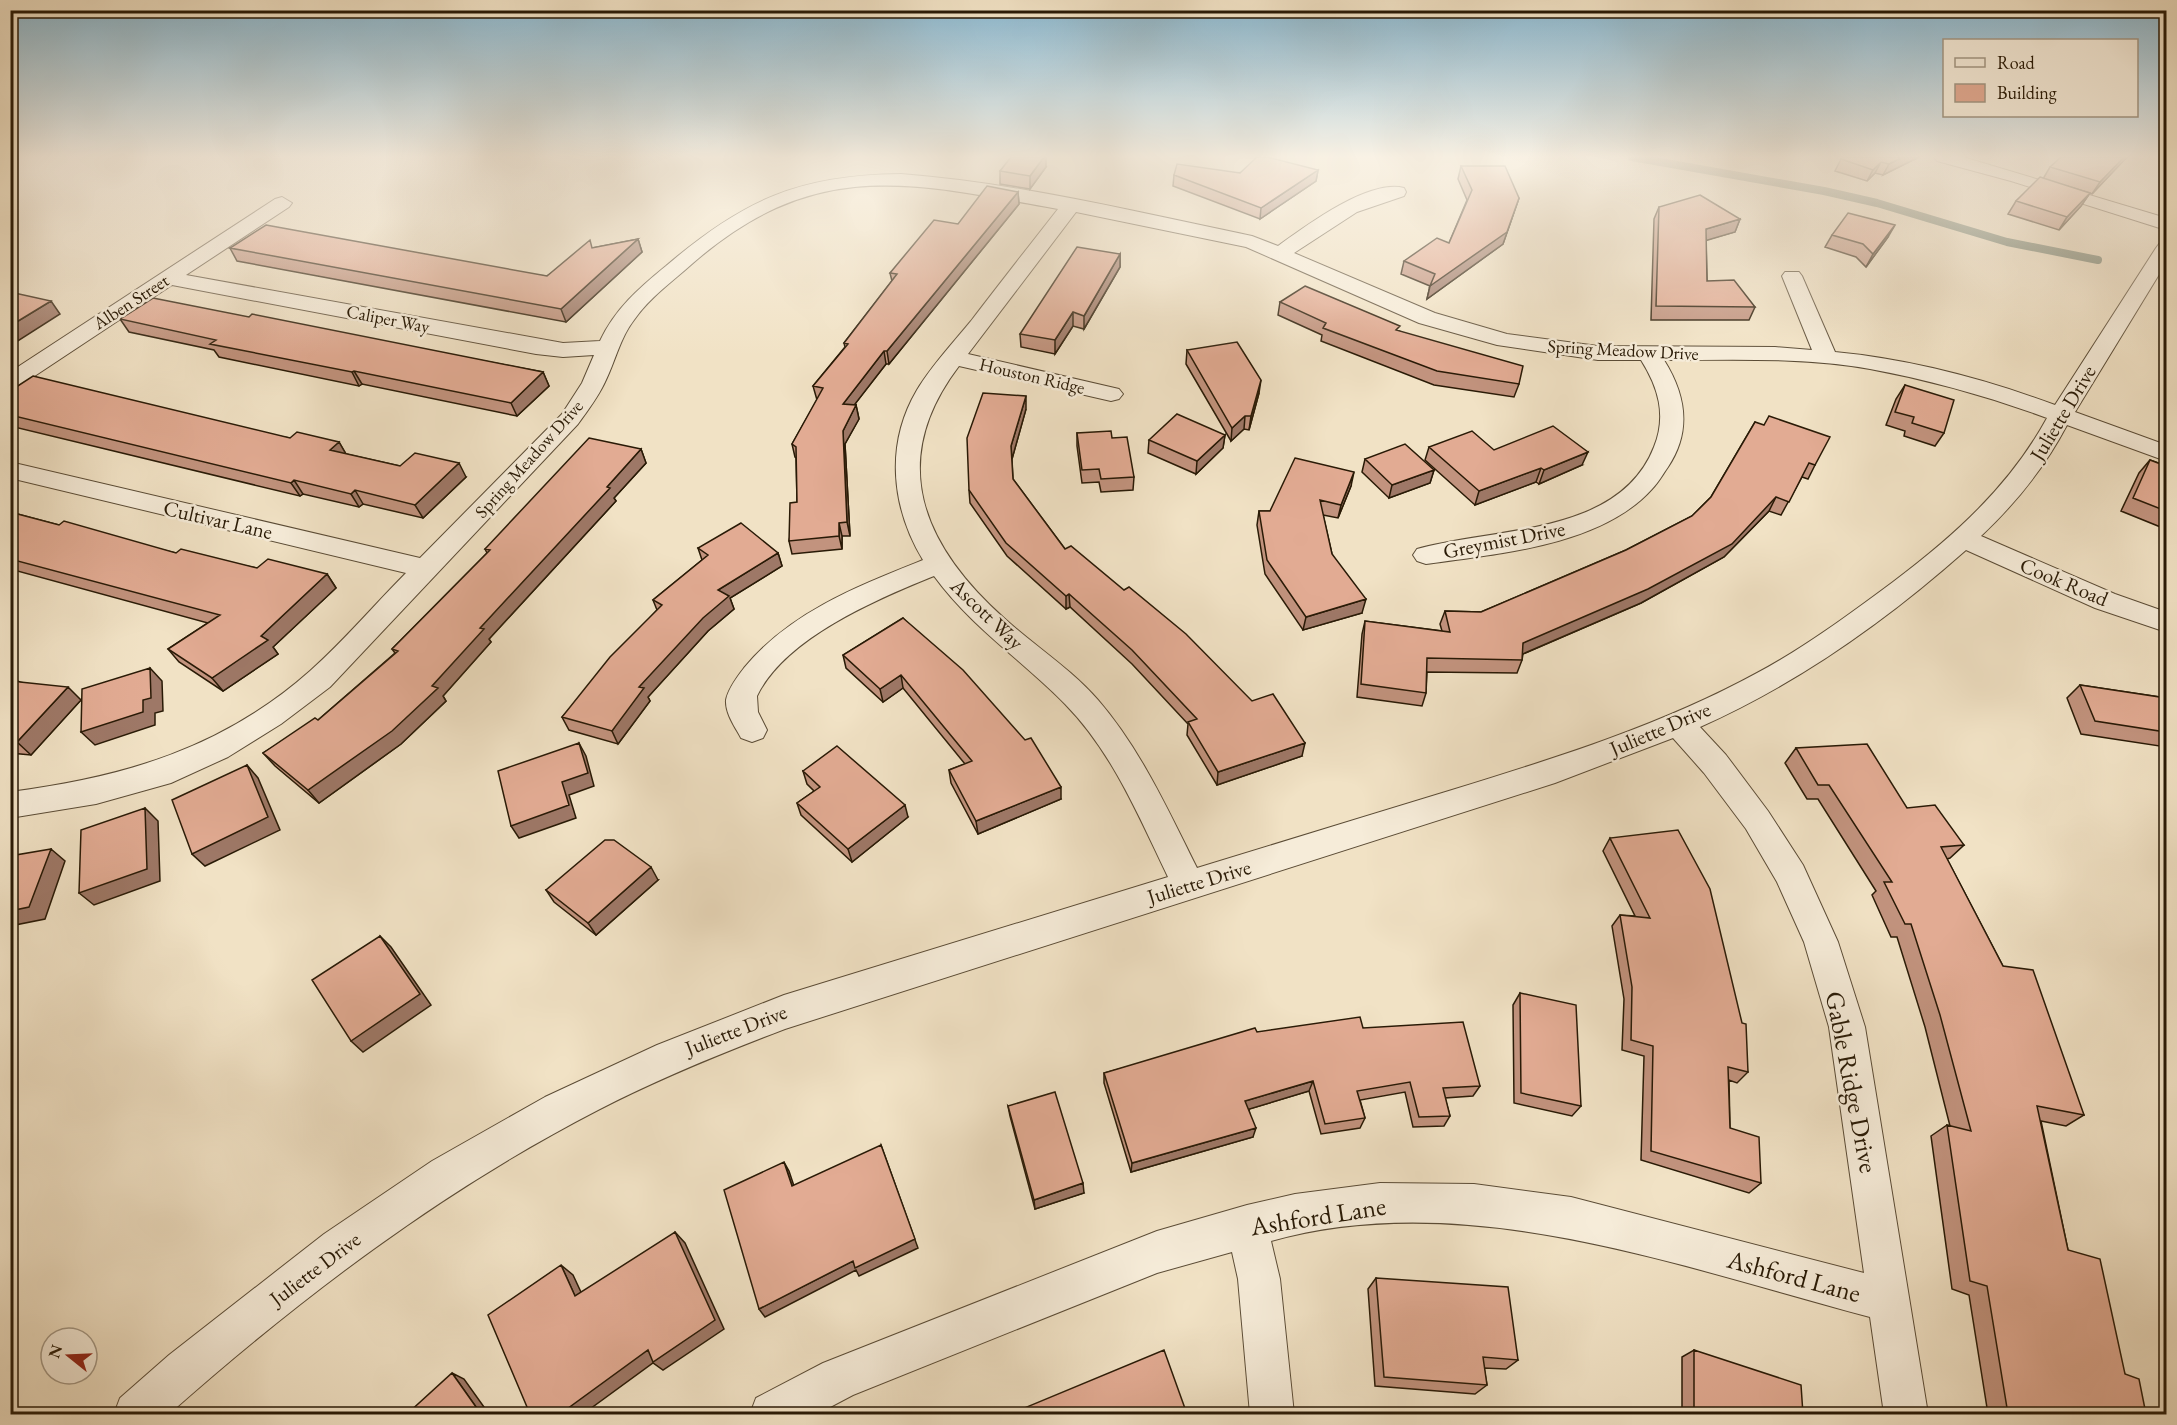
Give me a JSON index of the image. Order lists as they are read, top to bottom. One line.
{"streets":{"street":["Alben Street","Caliper Way","Spring Meadow Drive","Houston Ridge","Juliette Drive","Cultivar Lane","Greymist Drive","Cook Road","Ascott Way","Gable Ridge Drive","Ashford Lane"]},"crossings":[["Alben Street","Caliper Way"],["Caliper Way","Spring Meadow Drive"],["Spring Meadow Drive","Juliette Drive"],["Spring Meadow Drive","Cultivar Lane"],["Spring Meadow Drive","Greymist Drive"],["Houston Ridge","Ascott Way"],["Juliette Drive","Cook Road"],["Juliette Drive","Ascott Way"],["Juliette Drive","Gable Ridge Drive"],["Gable Ridge Drive","Ashford Lane"]],"legend":["Road","Building"],"north":"left"}
